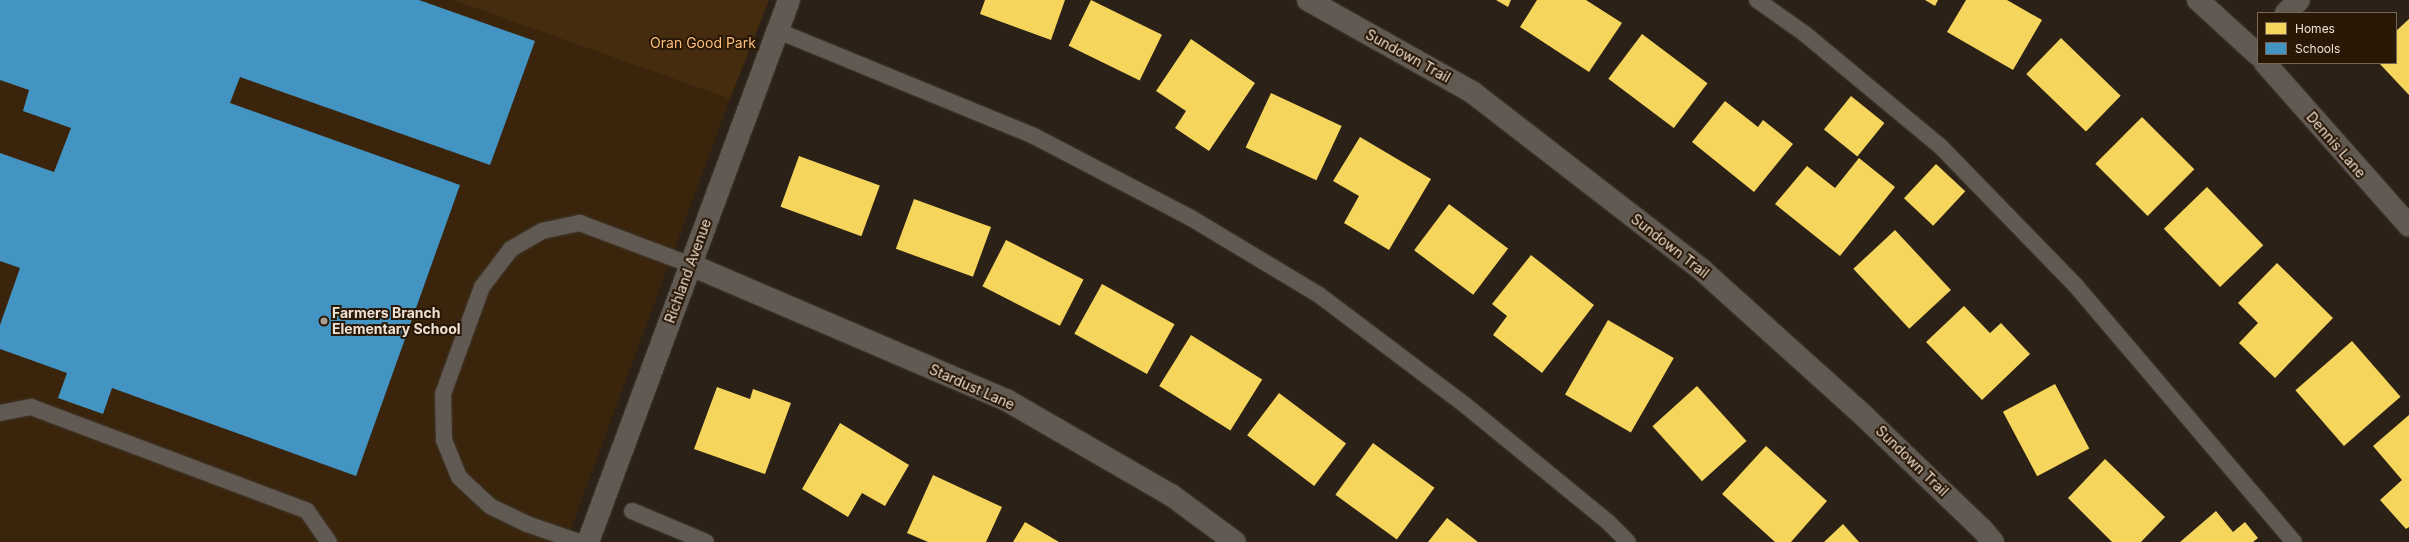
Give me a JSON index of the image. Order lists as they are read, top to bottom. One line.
{"streets":{"street":["Sundown Trail","Dennis Lane","Richland Avenue","Stardust Lane"]},"crossings":[["Richland Avenue","Stardust Lane"]],"parks":["Oran Good Park"],"places":["Farmers Branch Elementary School"],"legend":["Homes","Schools"]}
